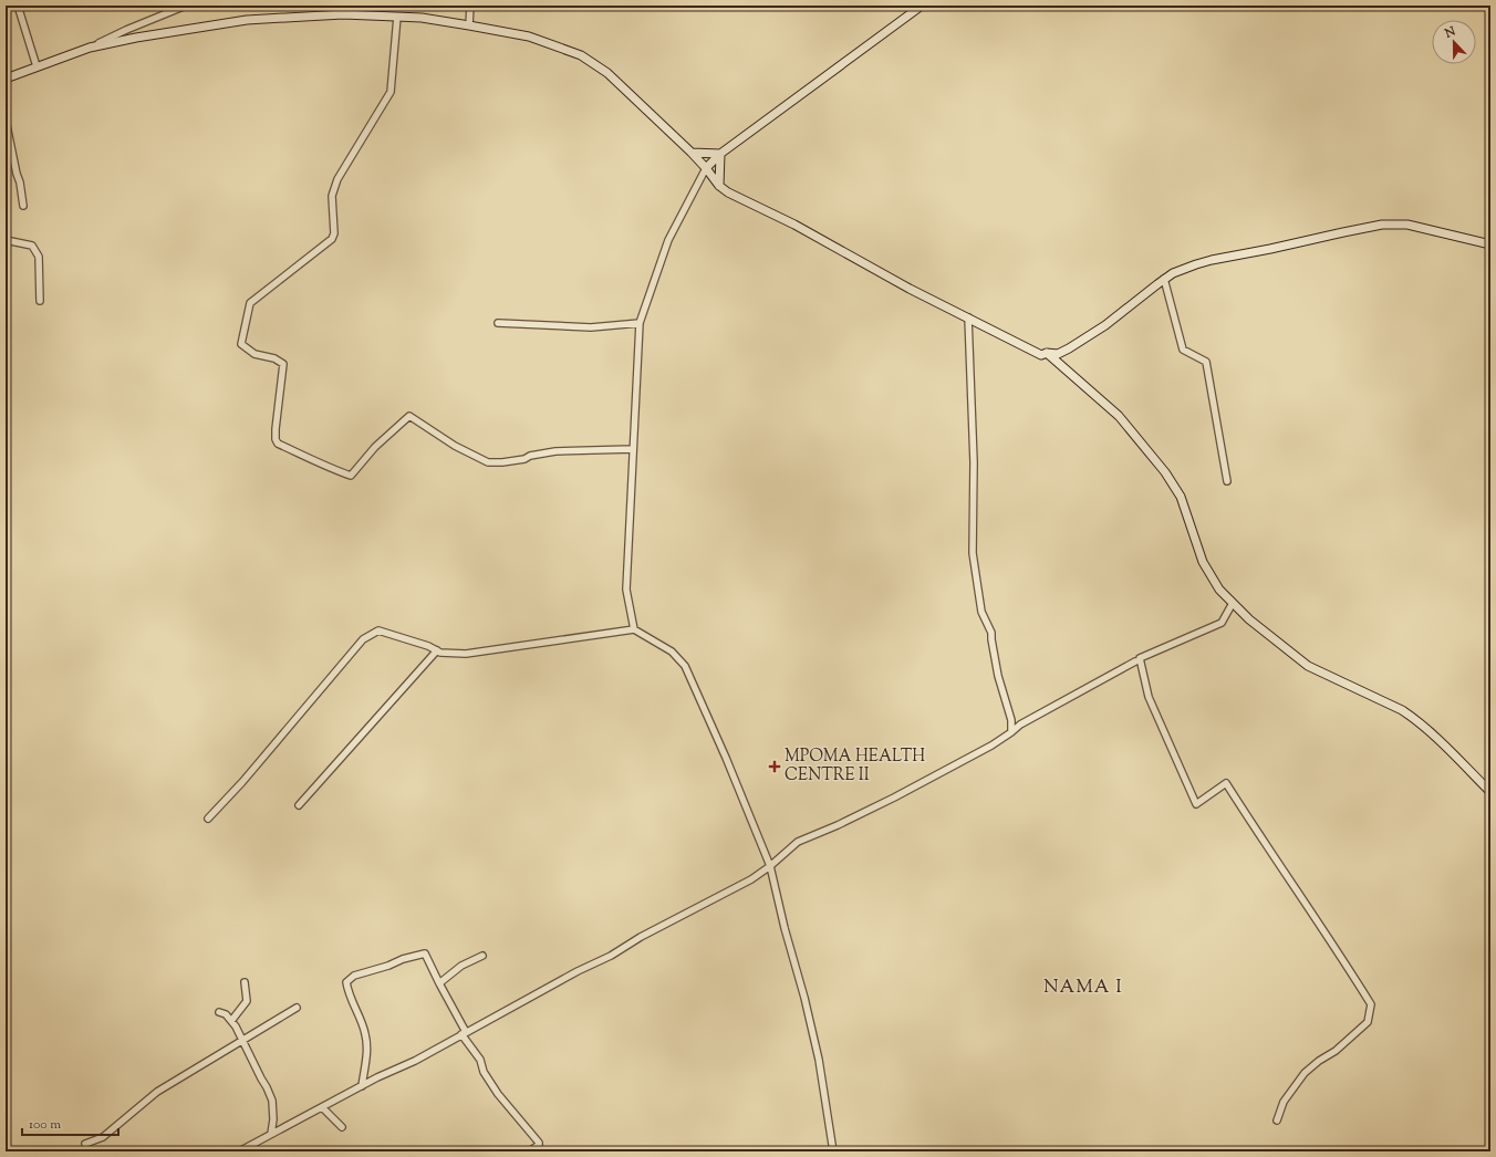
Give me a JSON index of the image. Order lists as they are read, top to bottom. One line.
{"districts":["NAMA I"],"places":{"health":["MPOMA HEALTH CENTRE II"]},"scale_bar":"100 m","north":"top"}
